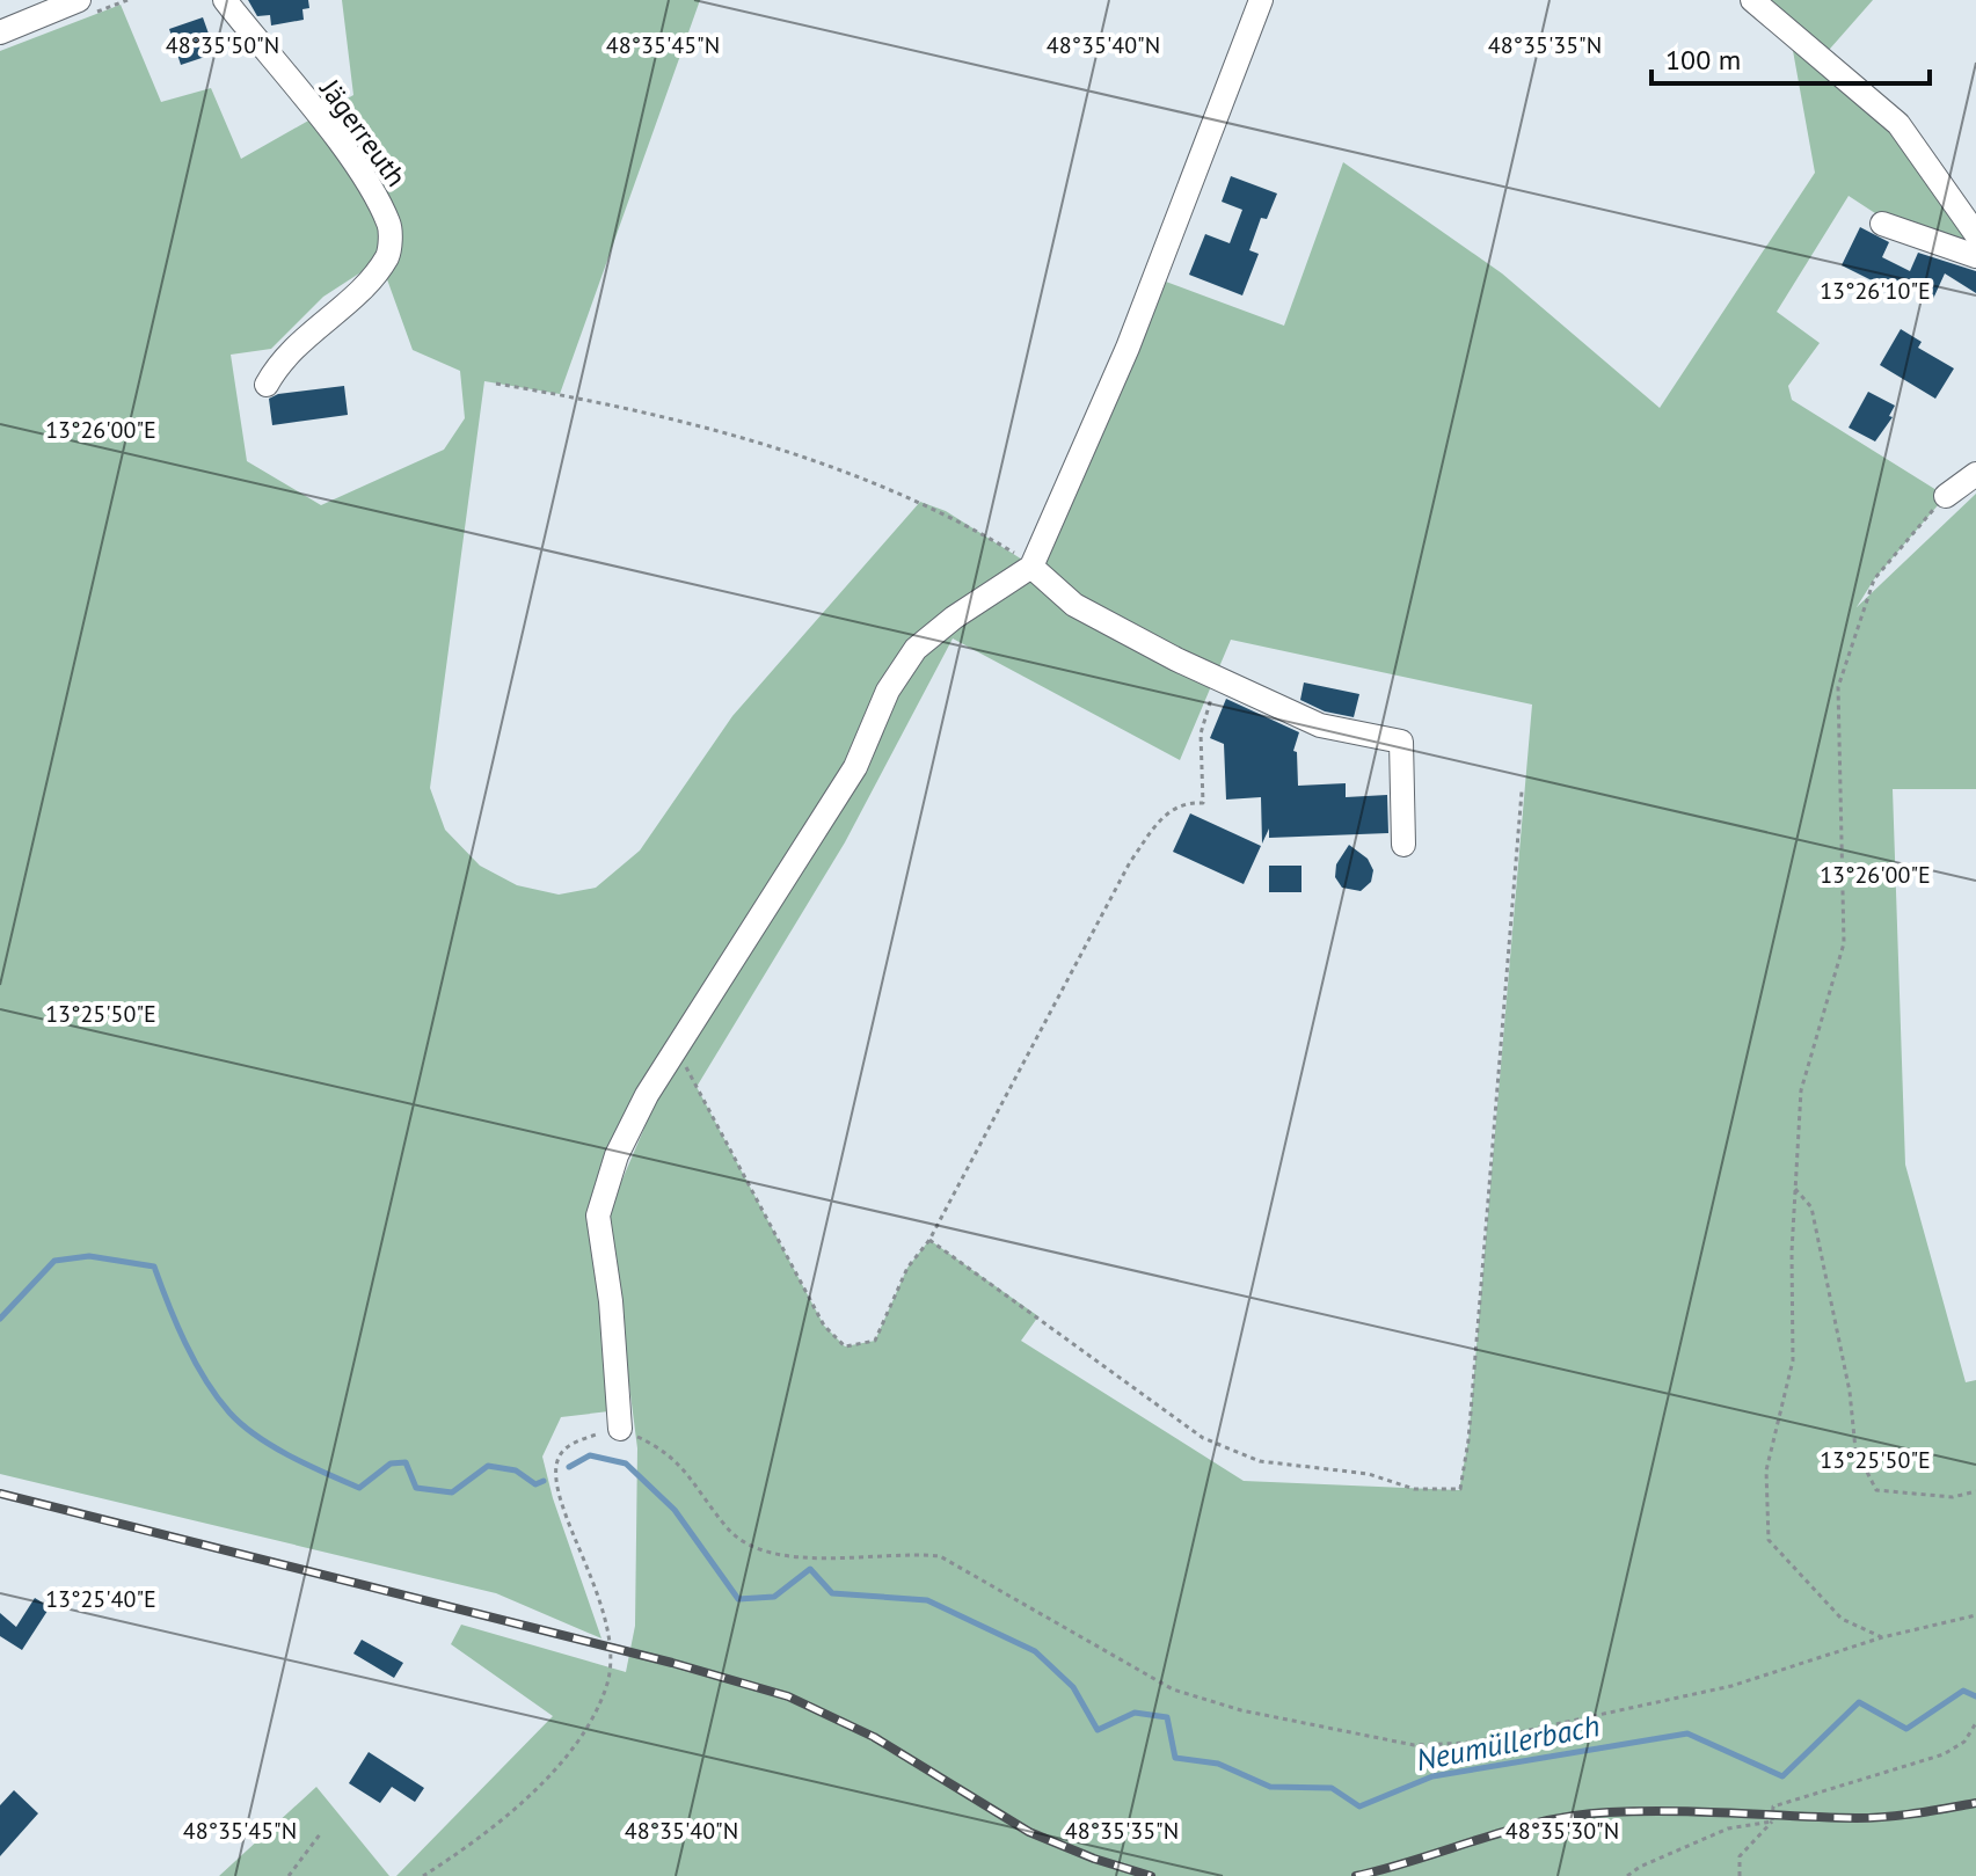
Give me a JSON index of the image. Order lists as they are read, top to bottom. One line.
{"streets":{"street":["Jägerreuth"]},"water":["Neumüllerbach"],"scale_bar":"100 m","coordinates":["48°35'50\"N","48°35'45\"N","48°35'40\"N","48°35'35\"N","13°26'10\"E","13°26'00\"E","13°25'50\"E","13°25'40\"E","48°35'30\"N"]}
